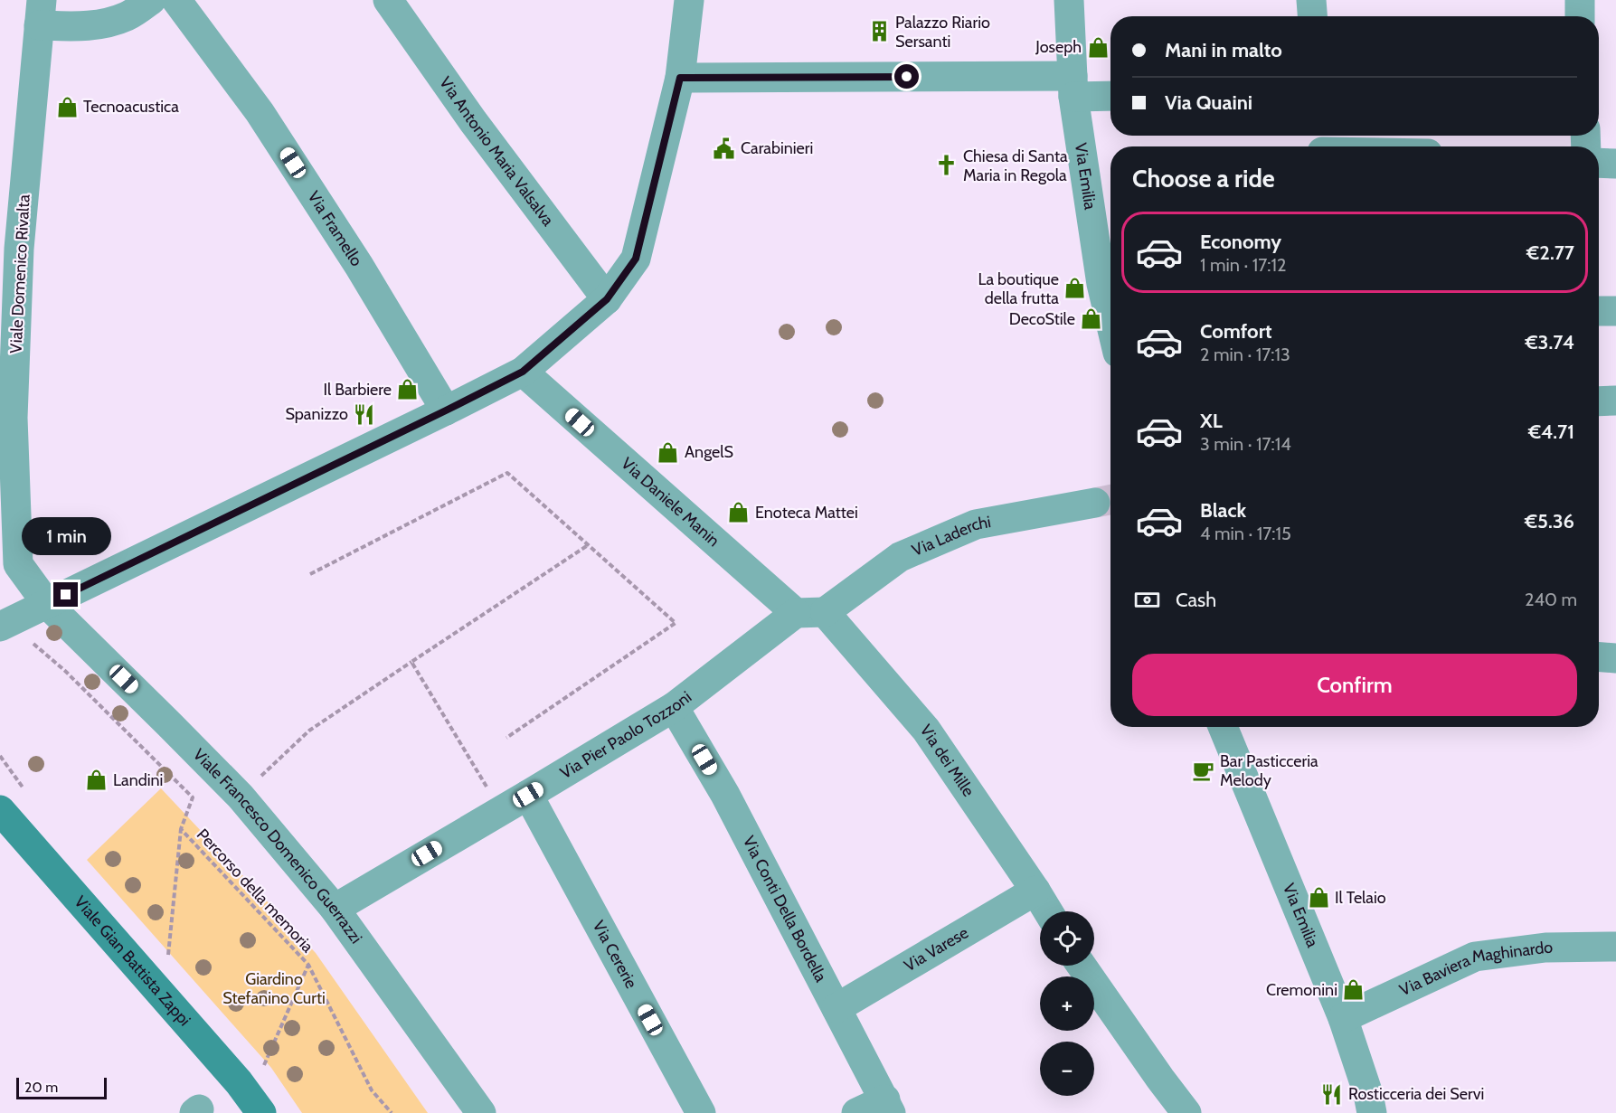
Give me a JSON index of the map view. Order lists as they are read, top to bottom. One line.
{"streets":{"street":["Via Antonio Maria Valsalva","Via Emilia","Via Framello","Viale Domenico Rivalta","Via Daniele Manin","Via Laderchi","Via Pier Paolo Tozzoni","Via dei Mille","Viale Francesco Domenico Guerrazzi","Via Conti Della Bordella","Via Varese","Via Cererie","Viale Gian Battista Zappi","Via Baviera Maghinardo"],"path":["Percorso della memoria"]},"crossings":[["Via Emilia","Via Baviera Maghinardo"],["Viale Domenico Rivalta","Viale Francesco Domenico Guerrazzi"],["Via Daniele Manin","Via Pier Paolo Tozzoni"],["Via Laderchi","Via dei Mille"],["Via Pier Paolo Tozzoni","Viale Francesco Domenico Guerrazzi"],["Via Pier Paolo Tozzoni","Via Conti Della Bordella"],["Via Pier Paolo Tozzoni","Via Cererie"],["Via dei Mille","Via Varese"],["Via Conti Della Bordella","Via Varese"]],"parks":["Giardino Stefanino Curti"],"places":{"building":["Palazzo Riario Sersanti"],"shop":["Joseph","Tecnoacustica","La boutique della frutta","DecoStile","Il Barbiere","AngelS","Enoteca Mattei","Landini","Il Telaio","Cremonini"],"public building":["Carabinieri"],"church":["Chiesa di Santa Maria in Regola"],"restaurant":["Spanizzo","Rosticceria dei Servi"],"cafe":["Bar Pasticceria Melody"]},"scale_bar":"20 m","page":{"banner":["Mani in malto","Via Quaini"],"heading":"Choose a ride","list":[{"name":"Economy","note":"1 min · 17:12","value":"€2.77"},{"name":"Comfort","note":"2 min · 17:13","value":"€3.74"},{"name":"XL","note":"3 min · 17:14","value":"€4.71"},{"name":"Black","note":"4 min · 17:15","value":"€5.36"}],"bubble":"1 min","pay":["Cash","240 m"],"buttons":"Confirm","map_buttons":["+","−"],"scale":"20 m"}}
